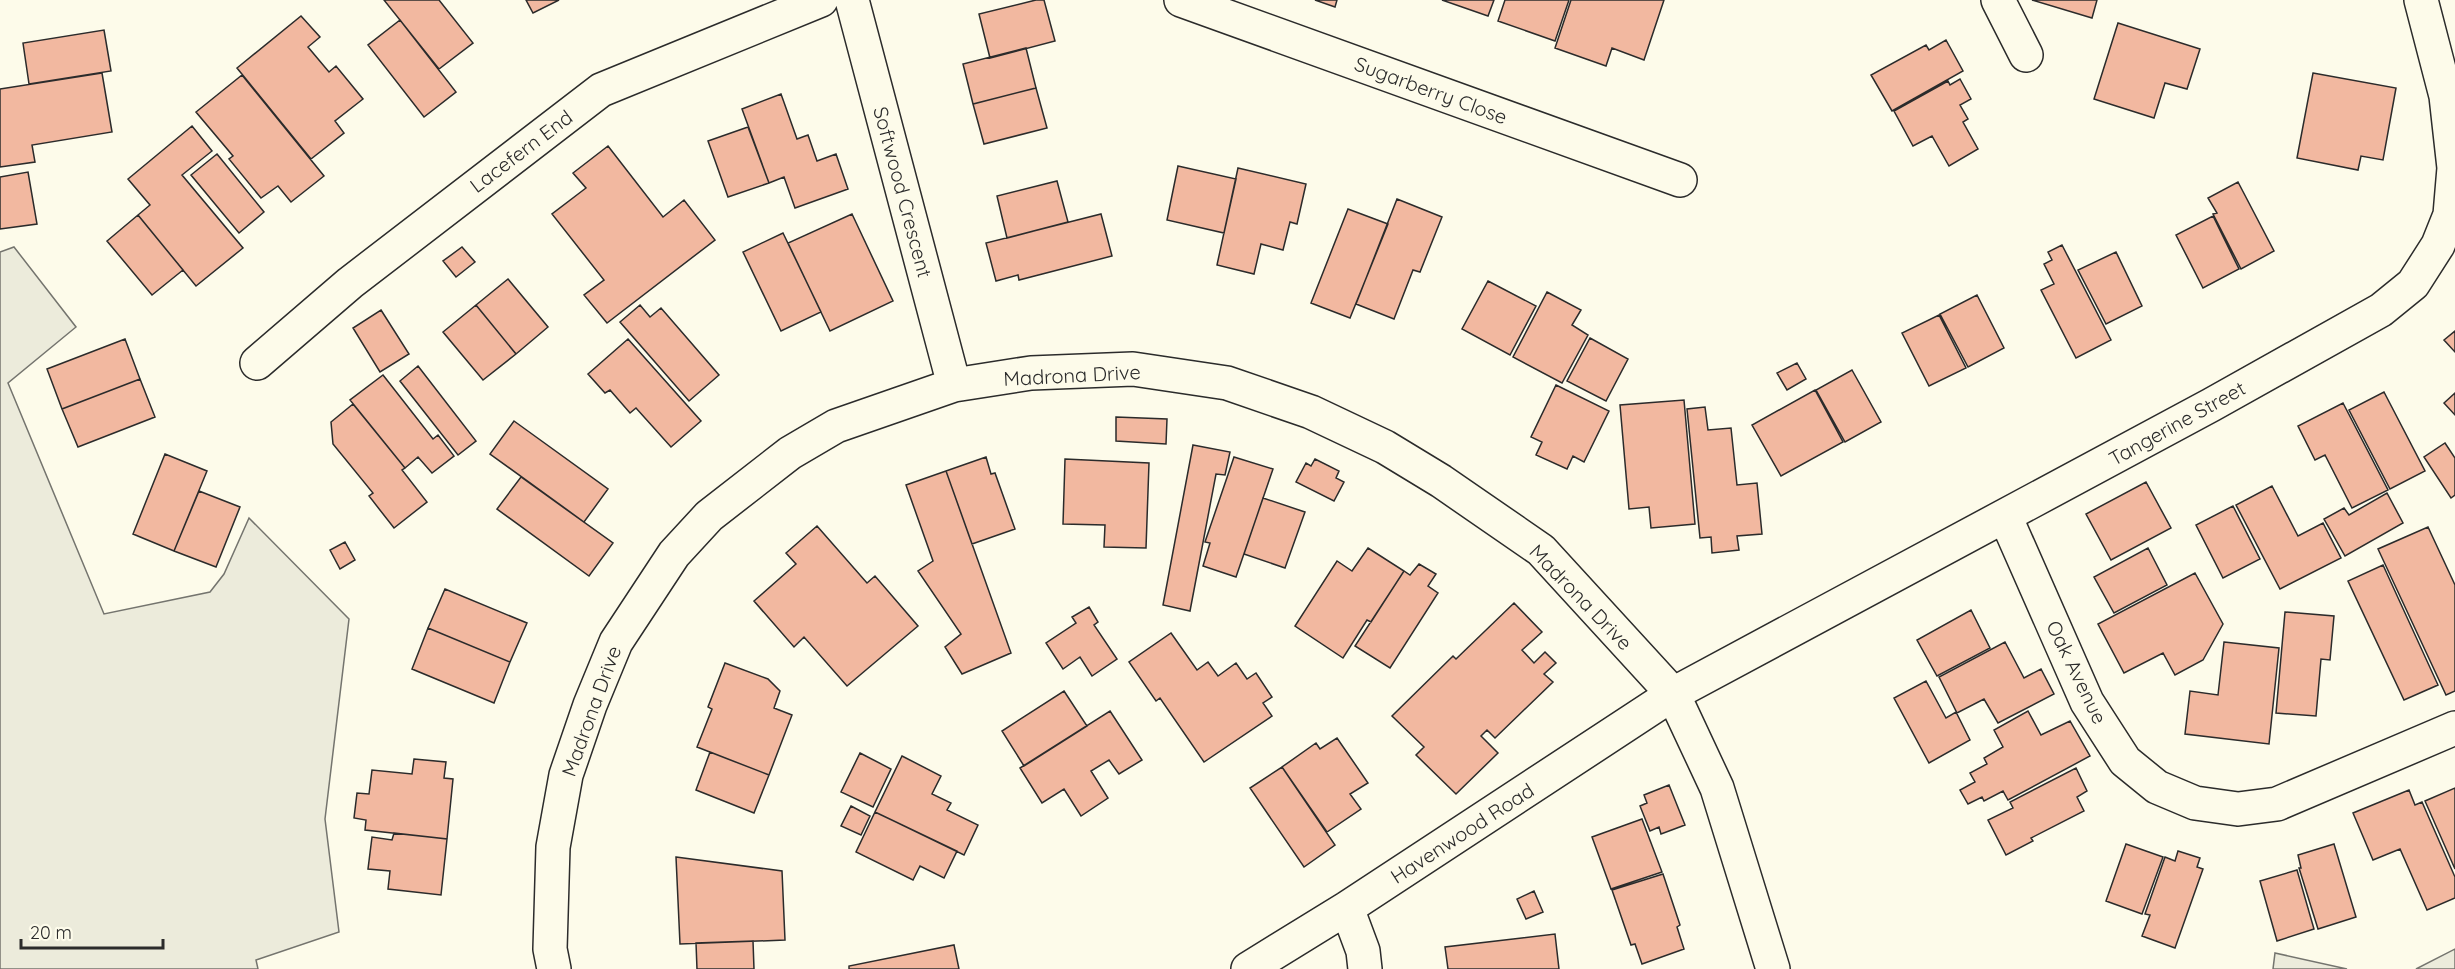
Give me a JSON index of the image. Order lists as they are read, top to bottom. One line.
{"streets":{"street":["Sugarberry Close","Lacefern End","Softwood Crescent","Madrona Drive","Tangerine Street","Oak Avenue","Havenwood Road"]},"crossings":[["Softwood Crescent","Madrona Drive"],["Madrona Drive","Tangerine Street"],["Madrona Drive","Havenwood Road"],["Tangerine Street","Oak Avenue"],["Tangerine Street","Havenwood Road"]],"scale_bar":"20 m"}
